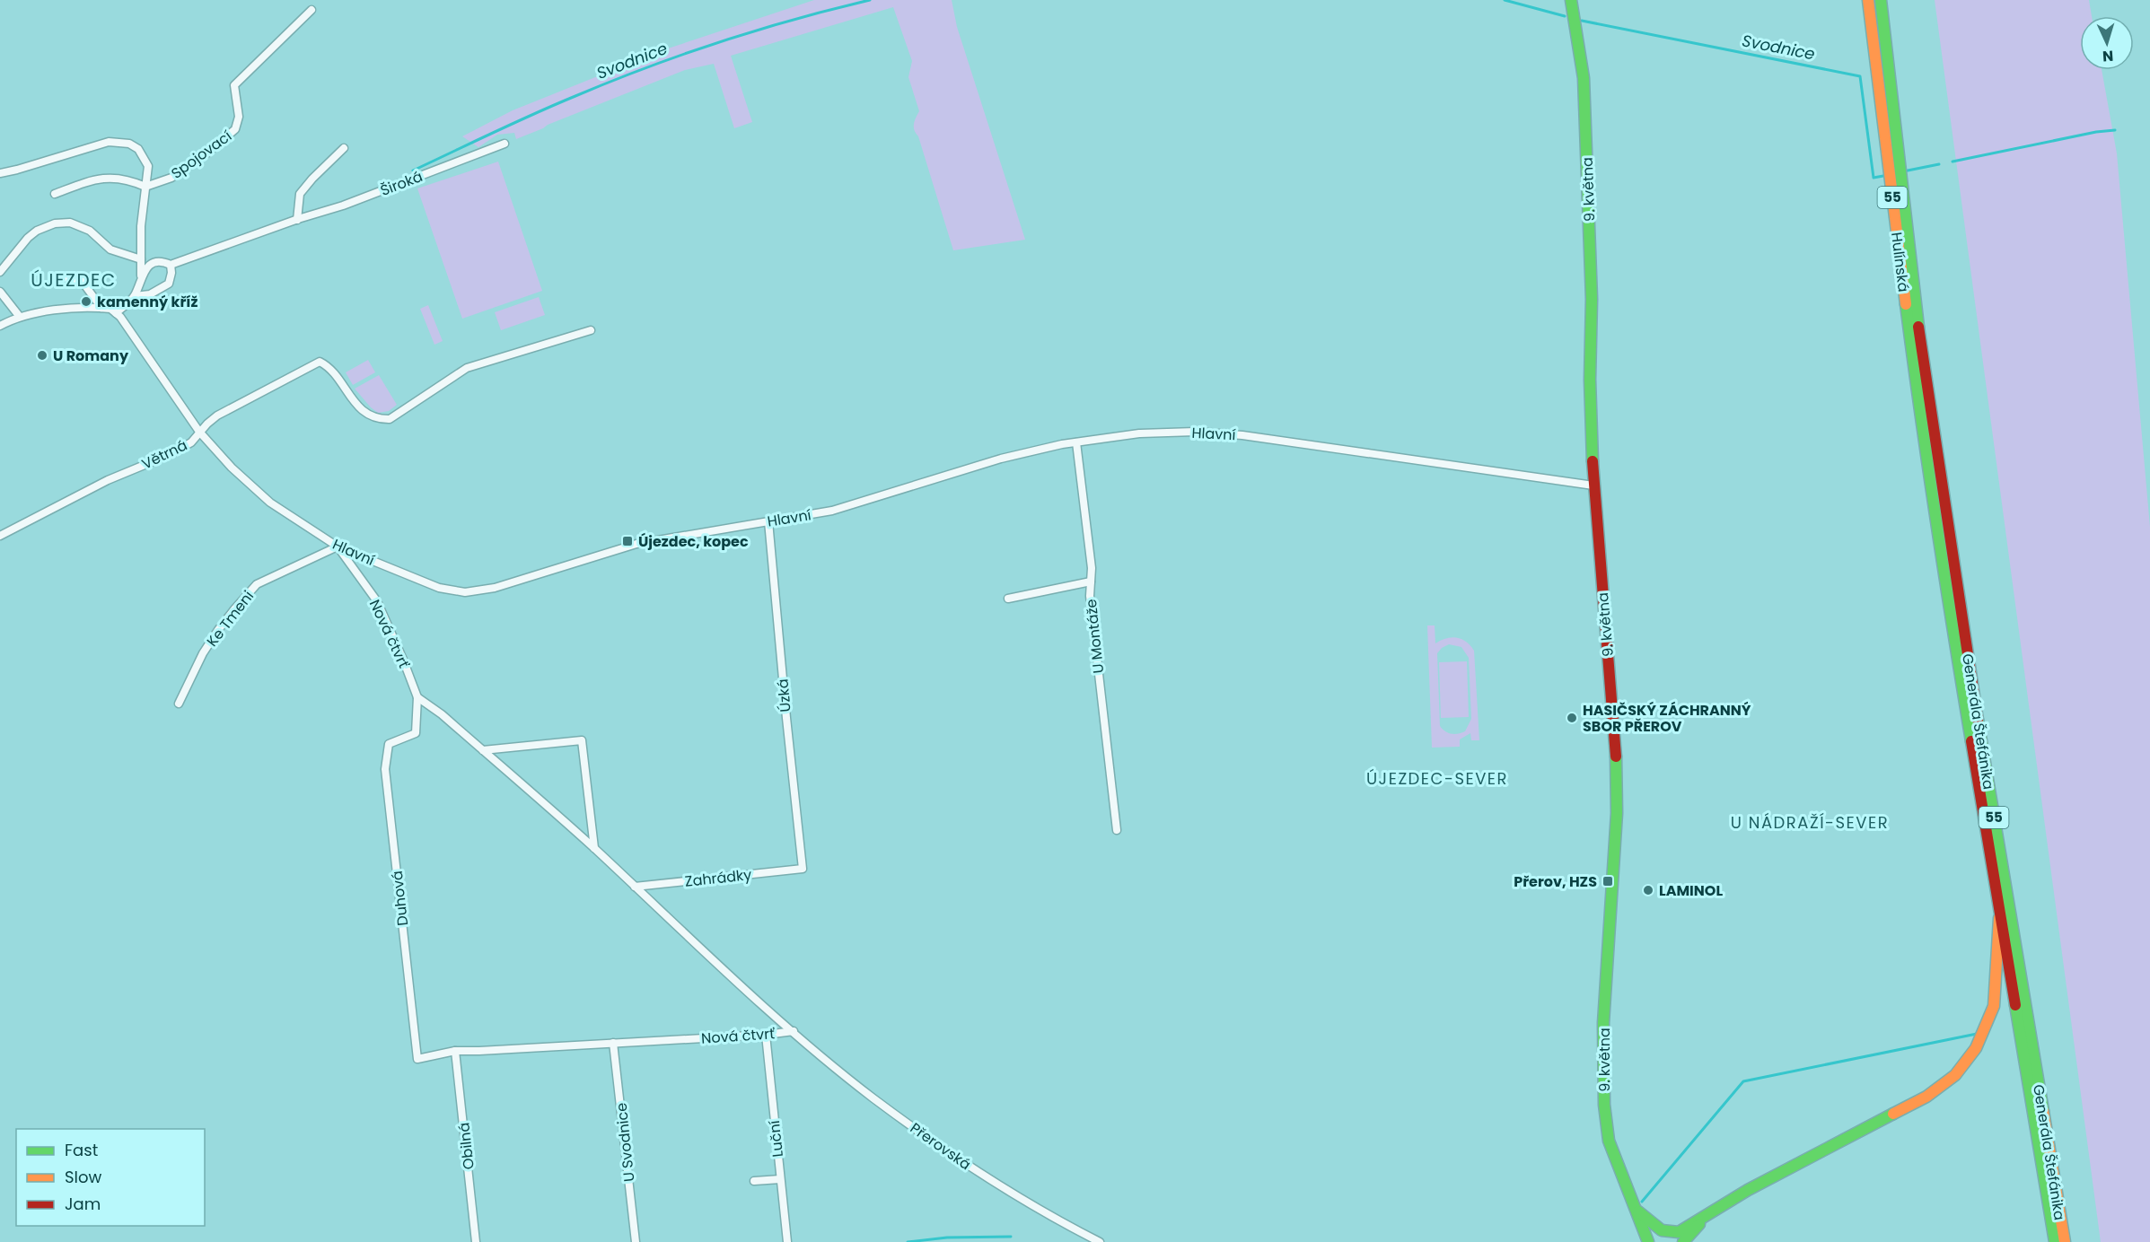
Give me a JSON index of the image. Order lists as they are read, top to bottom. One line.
{"streets":{"main road":["9. května","55","Hulínská","Generála Štefánika"],"street":["Spojovací","Široká","Hlavní","Větrná","Ke Tmeni","Nová čtvrť","U Montáže","Úzká","Zahrádky","Duhová","Luční","U Svodnice","Obilná","Přerovská"]},"crossings":[["Spojovací","Široká"],["9. května","Hlavní"],["Hulínská","Generála Štefánika"],["Hlavní","Větrná"],["Hlavní","Ke Tmeni"],["Hlavní","Nová čtvrť"],["Hlavní","U Montáže"],["Hlavní","Úzká"],["Ke Tmeni","Nová čtvrť"],["Nová čtvrť","Zahrádky"],["Nová čtvrť","Duhová"],["Nová čtvrť","Luční"],["Nová čtvrť","U Svodnice"],["Nová čtvrť","Obilná"],["Nová čtvrť","Přerovská"],["Úzká","Zahrádky"]],"districts":["ÚJEZDEC","ÚJEZDEC-SEVER","U NÁDRAŽÍ-SEVER"],"water":["Svodnice"],"places":{"other":["kamenný kříž","U Romany","HASIČSKÝ ZÁCHRANNÝ SBOR PŘEROV","LAMINOL"],"transit":["Újezdec, kopec","Přerov, HZS"]},"legend":["Fast","Slow","Jam"],"north":"bottom"}
